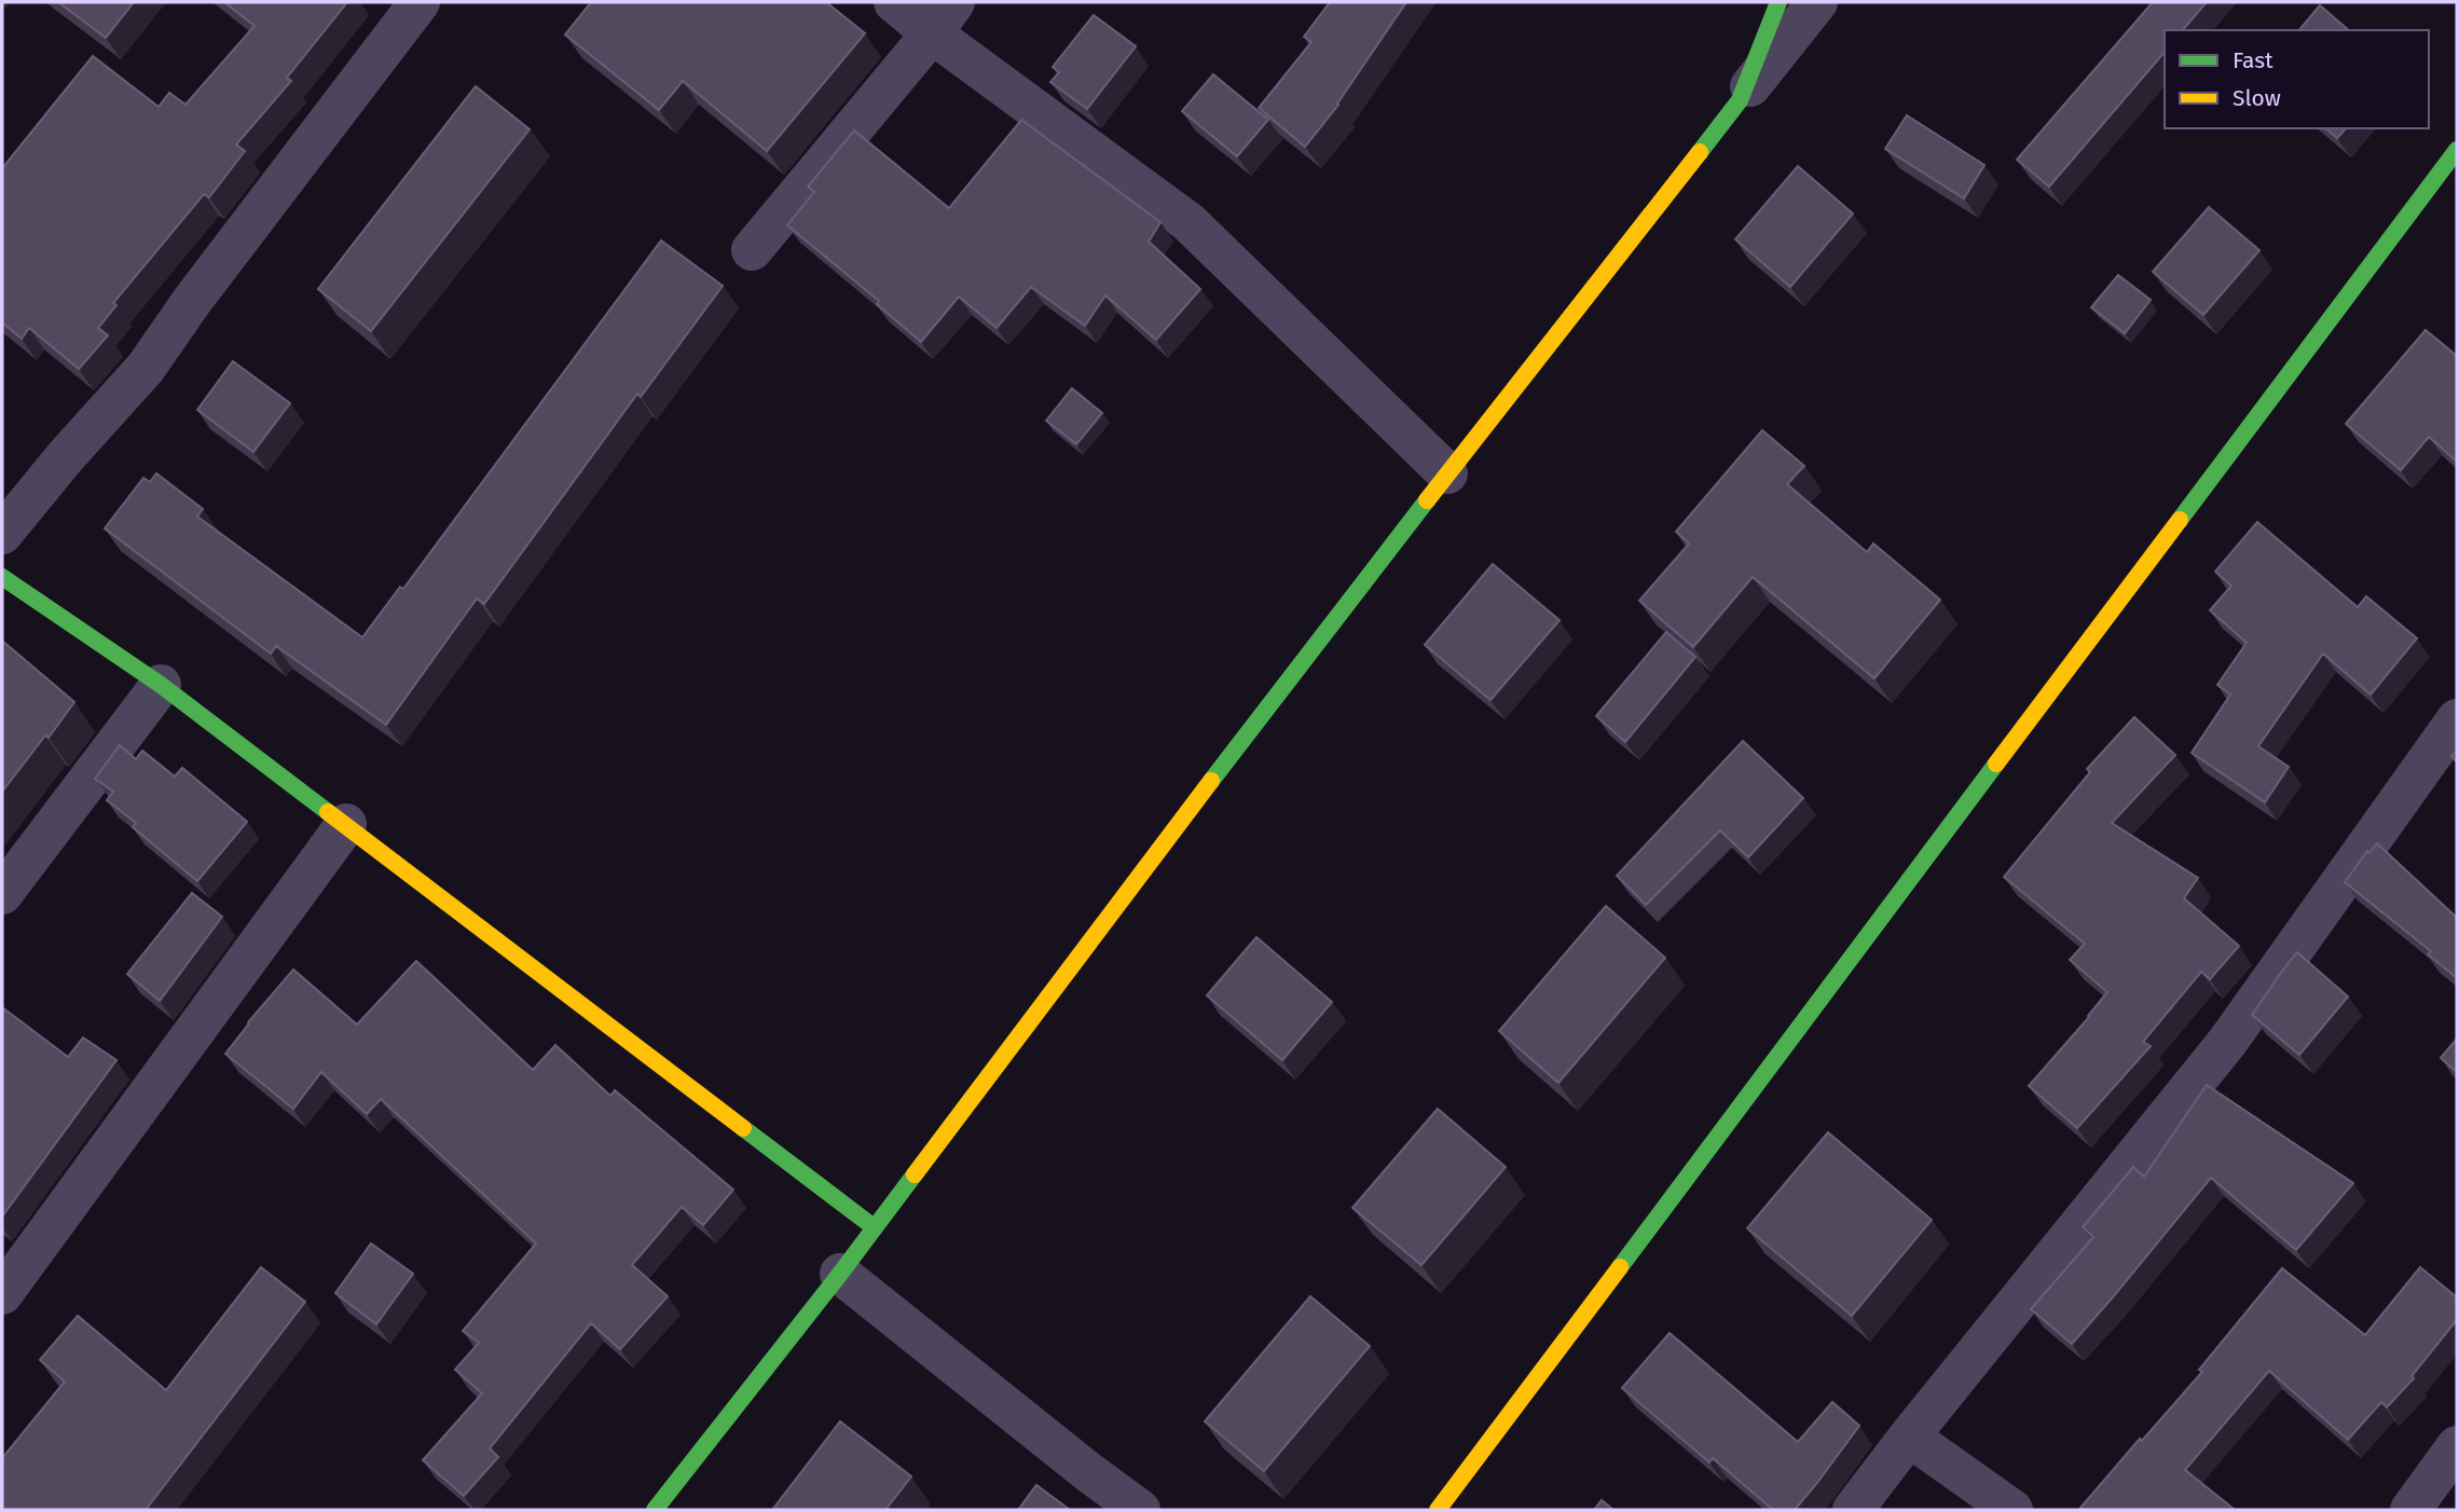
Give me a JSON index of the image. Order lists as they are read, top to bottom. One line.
{"legend":["Fast","Slow"]}
